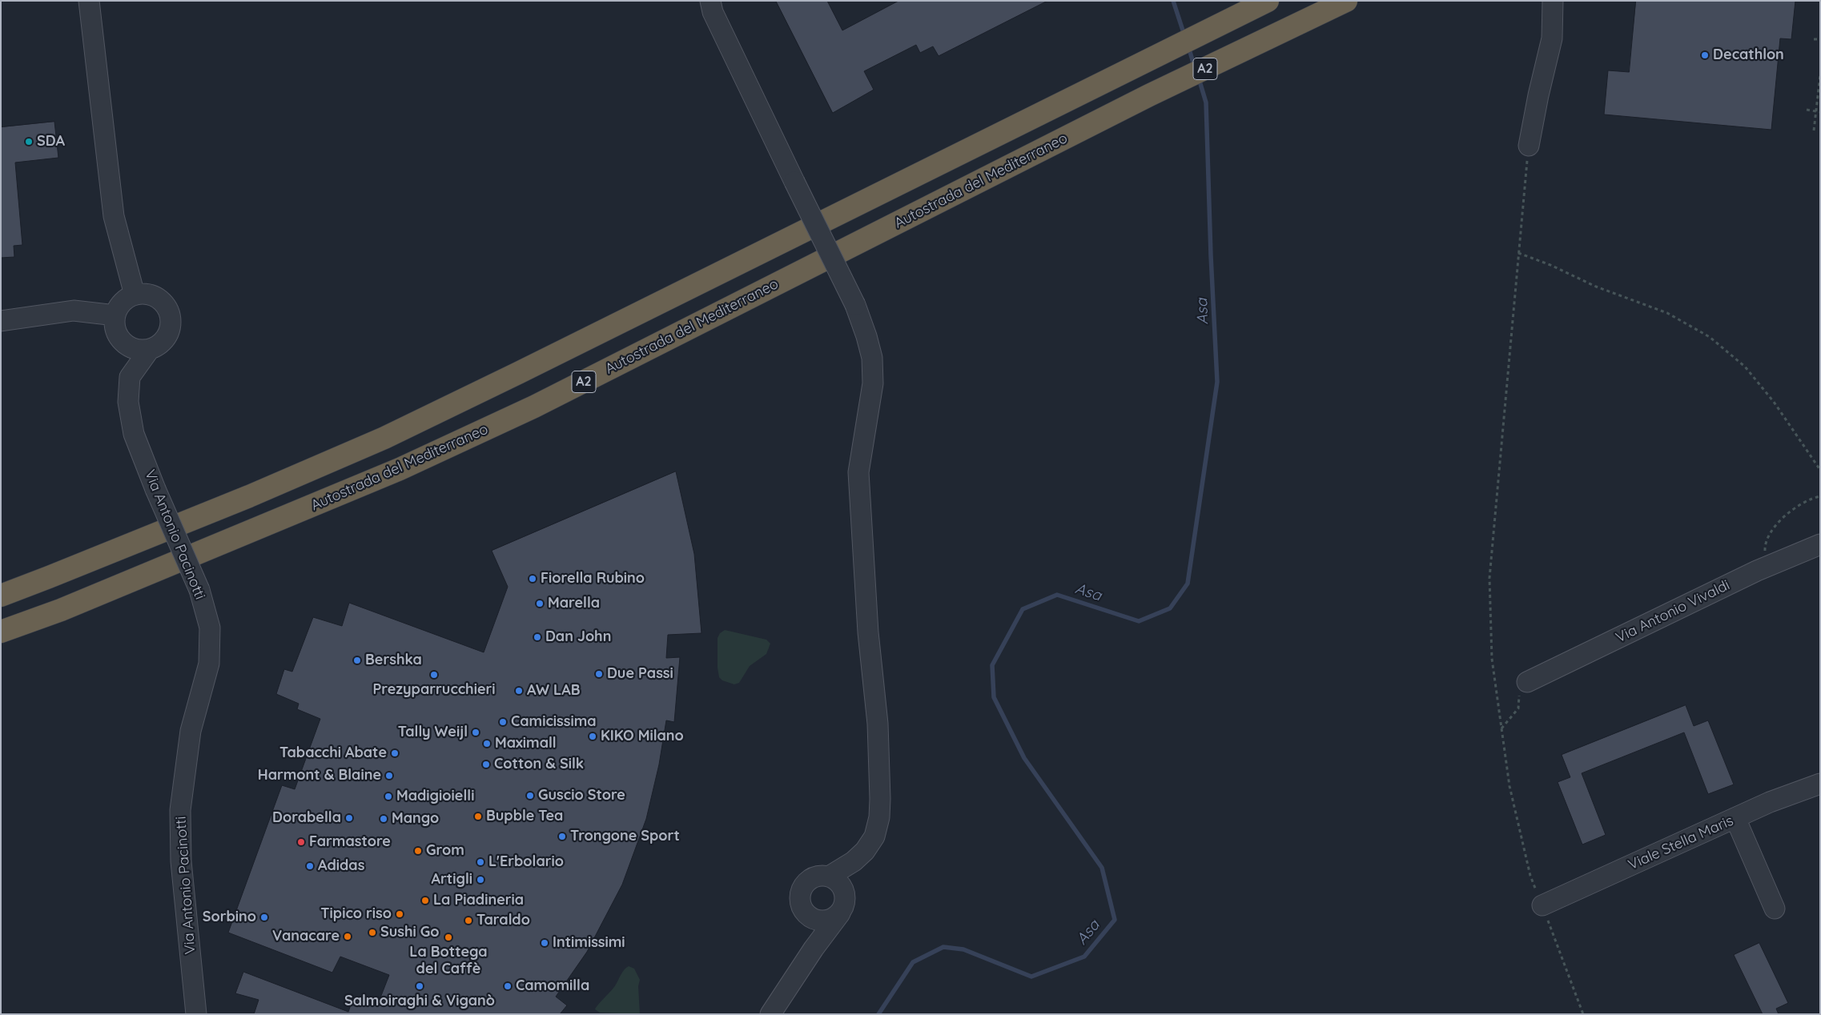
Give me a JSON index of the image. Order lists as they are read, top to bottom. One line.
{"streets":{"highway":["A2","Autostrada del Mediterraneo"],"street":["Via Antonio Pacinotti","Via Antonio Vivaldi","Viale Stella Maris"]},"water":["Asa"],"places":["Decathlon","SDA","Fiorella Rubino","Marella","Dan John","Bershka","Due Passi","Prezyparrucchieri","AW LAB","Camicissima","Tally Weijl","KIKO Milano","Maximall","Tabacchi Abate","Cotton & Silk","Harmont & Blaine","Guscio Store","Madigioielli","Bupble Tea","Dorabella","Mango","Trongone Sport","Farmastore","Grom","L'Erbolario","Adidas","Artigli","La Piadineria","Tipico riso","Sorbino","Taraldo","Sushi Go","Vanacare","La Bottega del Caffè","Intimissimi","Salmoiraghi & Viganò","Camomilla"]}
